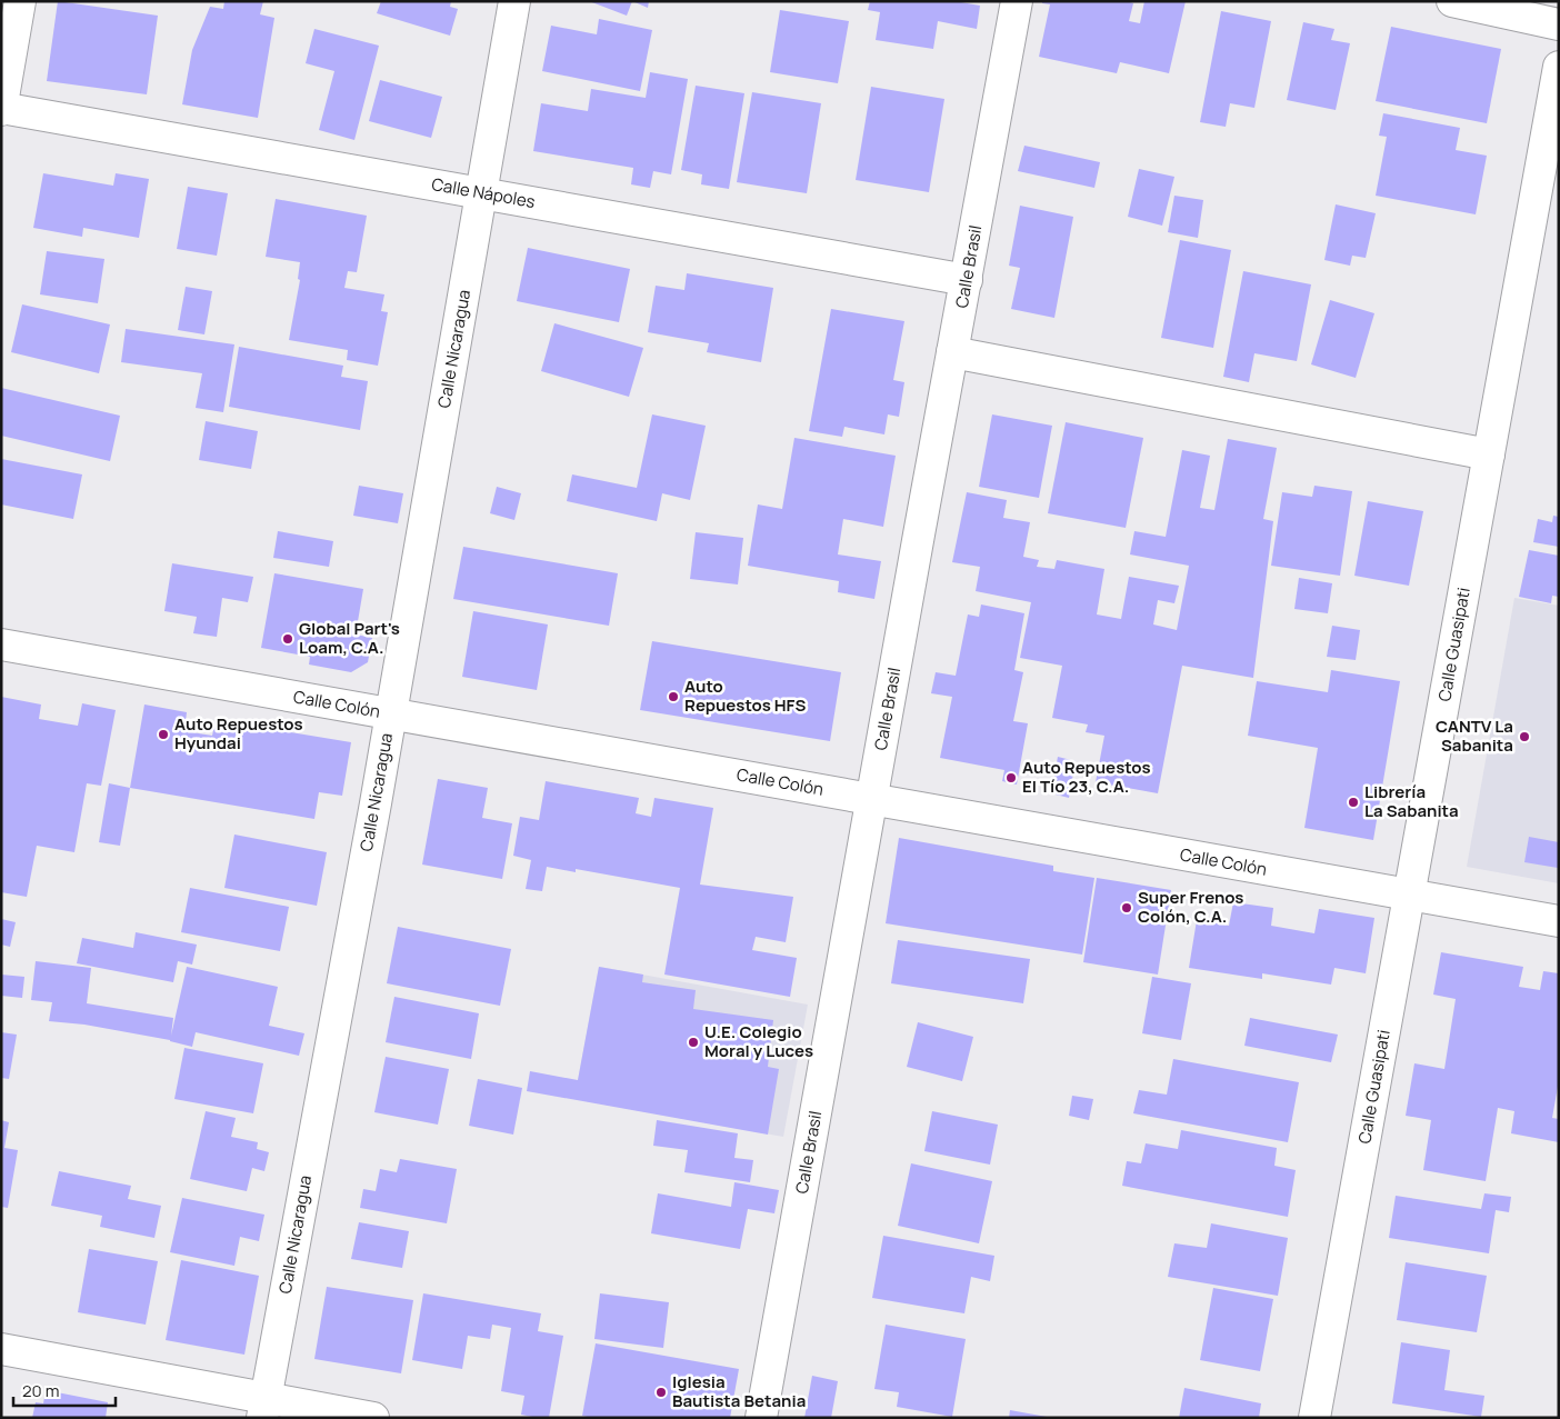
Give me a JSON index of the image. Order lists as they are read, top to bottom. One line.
{"streets":{"street":["Calle Nápoles","Calle Brasil","Calle Nicaragua","Calle Guasipati","Calle Colón"]},"crossings":[["Calle Nápoles","Calle Brasil"],["Calle Nápoles","Calle Nicaragua"],["Calle Brasil","Calle Colón"],["Calle Nicaragua","Calle Colón"],["Calle Guasipati","Calle Colón"]],"places":["Global Part's Loam, C.A.","Auto Repuestos HFS","Auto Repuestos Hyundai","CANTV La Sabanita","Auto Repuestos El Tío 23, C.A.","Librería La Sabanita","Super Frenos Colón, C.A.","U.E. Colegio Moral y Luces","Iglesia Bautista Betania"],"scale_bar":"20 m"}
